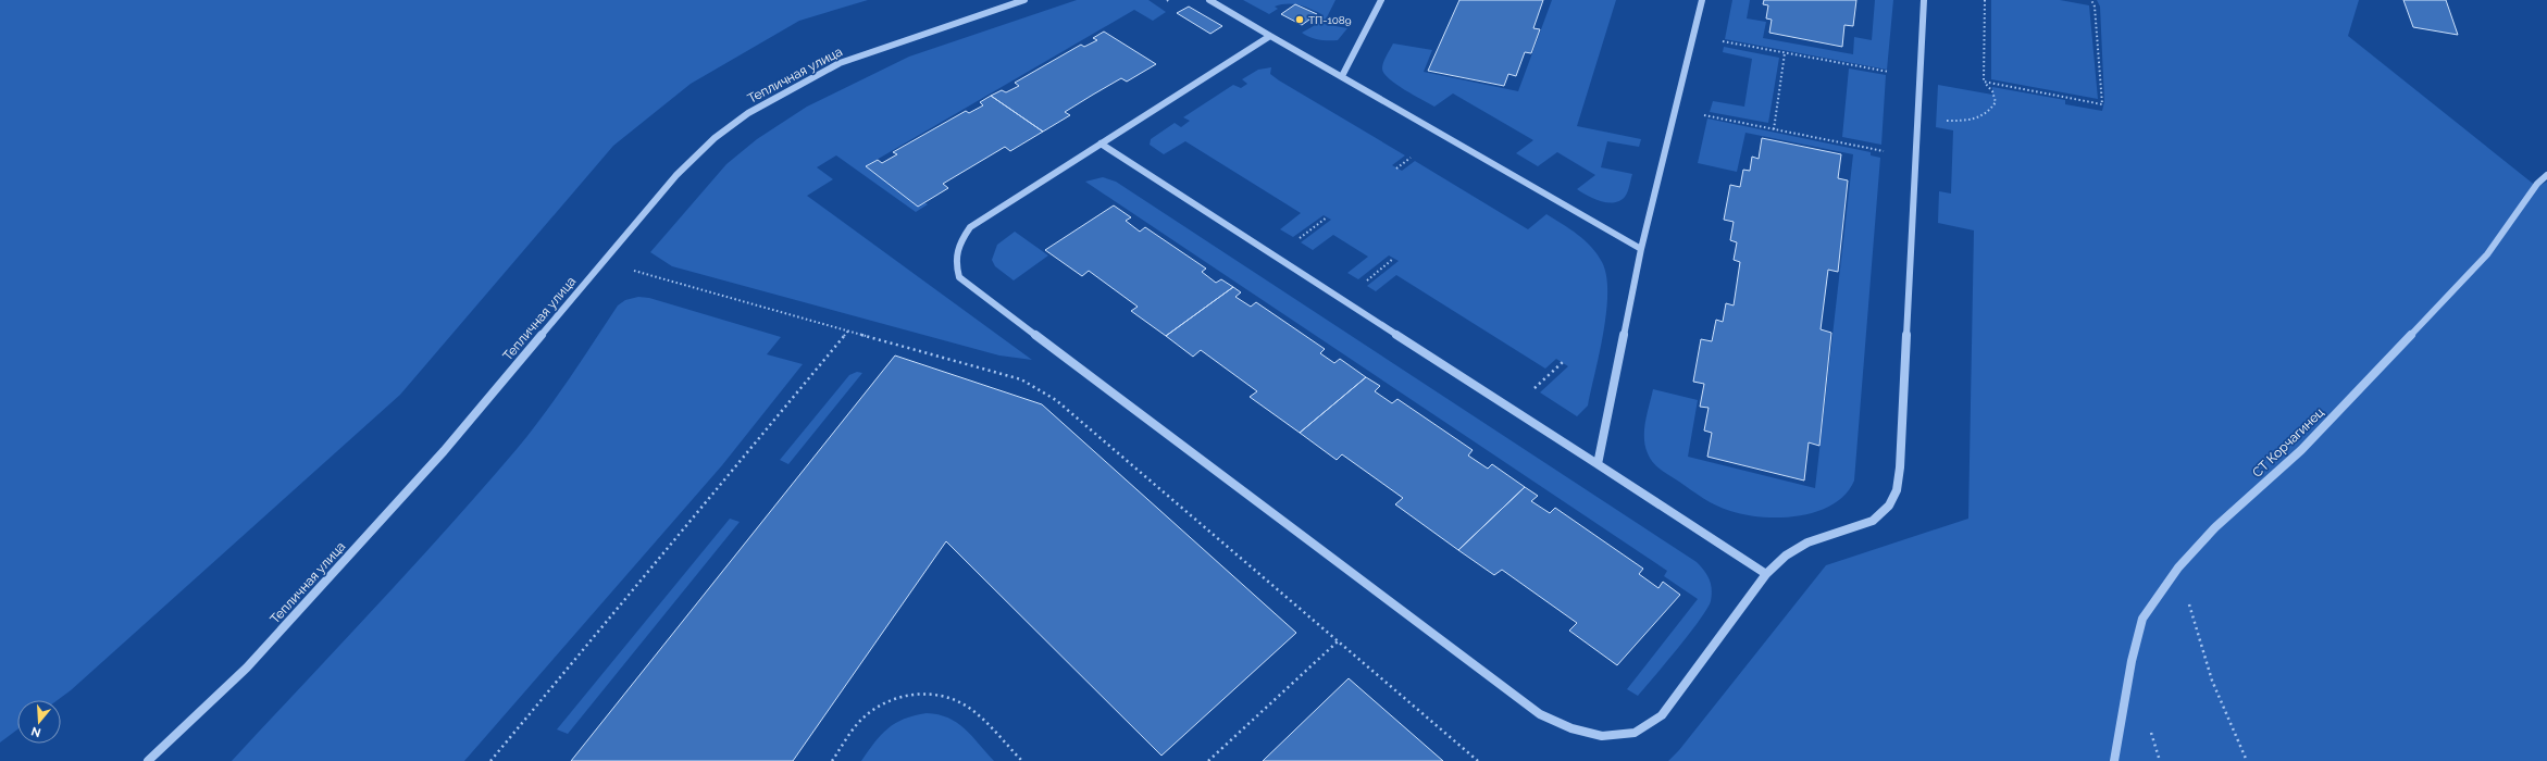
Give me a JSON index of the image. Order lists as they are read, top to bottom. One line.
{"streets":{"street":["Тепличная улица","СТ Корчагинец"]},"places":["ТП-1089"],"north":"bottom"}
